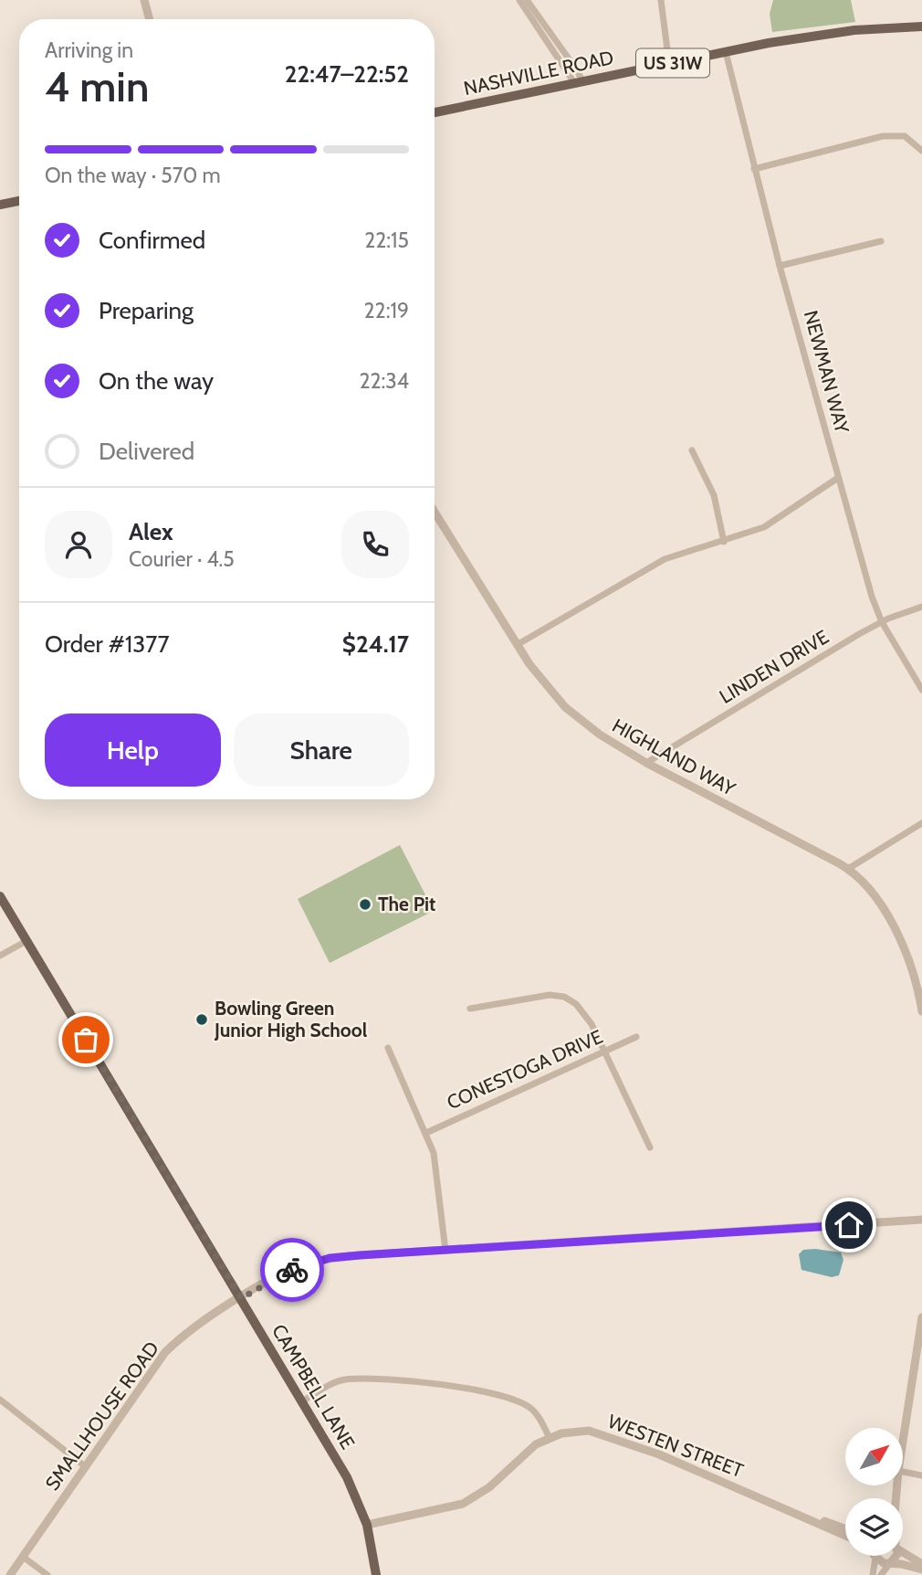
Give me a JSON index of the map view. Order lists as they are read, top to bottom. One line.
{"streets":{"main road":["US 31W","NASHVILLE ROAD","CAMPBELL LANE"],"street":["NEWMAN WAY","LINDEN DRIVE","HIGHLAND WAY","CONESTOGA DRIVE","SMALLHOUSE ROAD","WESTEN STREET"]},"crossings":[["NASHVILLE ROAD","NEWMAN WAY"],["NEWMAN WAY","LINDEN DRIVE"],["LINDEN DRIVE","HIGHLAND WAY"],["CAMPBELL LANE","SMALLHOUSE ROAD"],["CAMPBELL LANE","WESTEN STREET"]],"places":["The Pit","Bowling Green Junior High School"],"north":"top right","page":{"heading":["4 min","Arriving in","22:47–22:52"],"panel":["Alex","Courier · 4.5","Order #1377","$24.17"],"bar":"On the way · 570 m","list":[["Confirmed","22:15"],["Preparing","22:19"],["On the way","22:34"],"Delivered"],"buttons":["Help","Share"]}}
